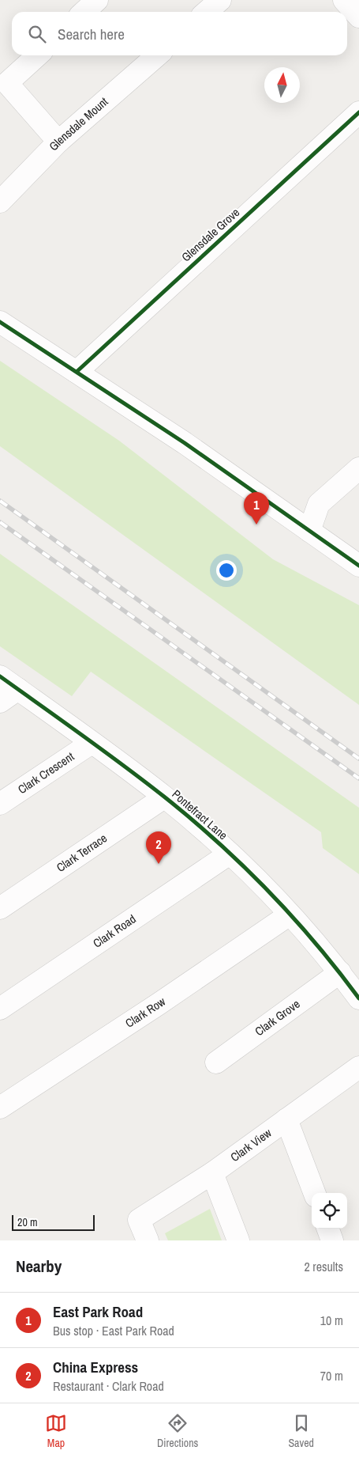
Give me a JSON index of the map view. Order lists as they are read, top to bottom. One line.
{"streets":{"street":["Glensdale Mount","Glensdale Grove","Clark Crescent","Pontefract Lane","Clark Terrace","Clark Road","Clark Row","Clark Grove","Clark View"]},"crossings":[["Clark Crescent","Pontefract Lane"],["Pontefract Lane","Clark Terrace"],["Pontefract Lane","Clark Road"],["Pontefract Lane","Clark Row"],["Pontefract Lane","Clark Grove"]],"scale_bar":"20 m","north":"top","page":{"search":"Search here","pins":["1","2"],"scale":"20 m","heading":["Nearby","2 results"],"list":[{"mark":"1","name":"East Park Road","note":"Bus stop · East Park Road","value":"10 m"},{"mark":"2","name":"China Express","note":"Restaurant · Clark Road","value":"70 m"}],"nav":["Map","Directions","Saved"]}}
